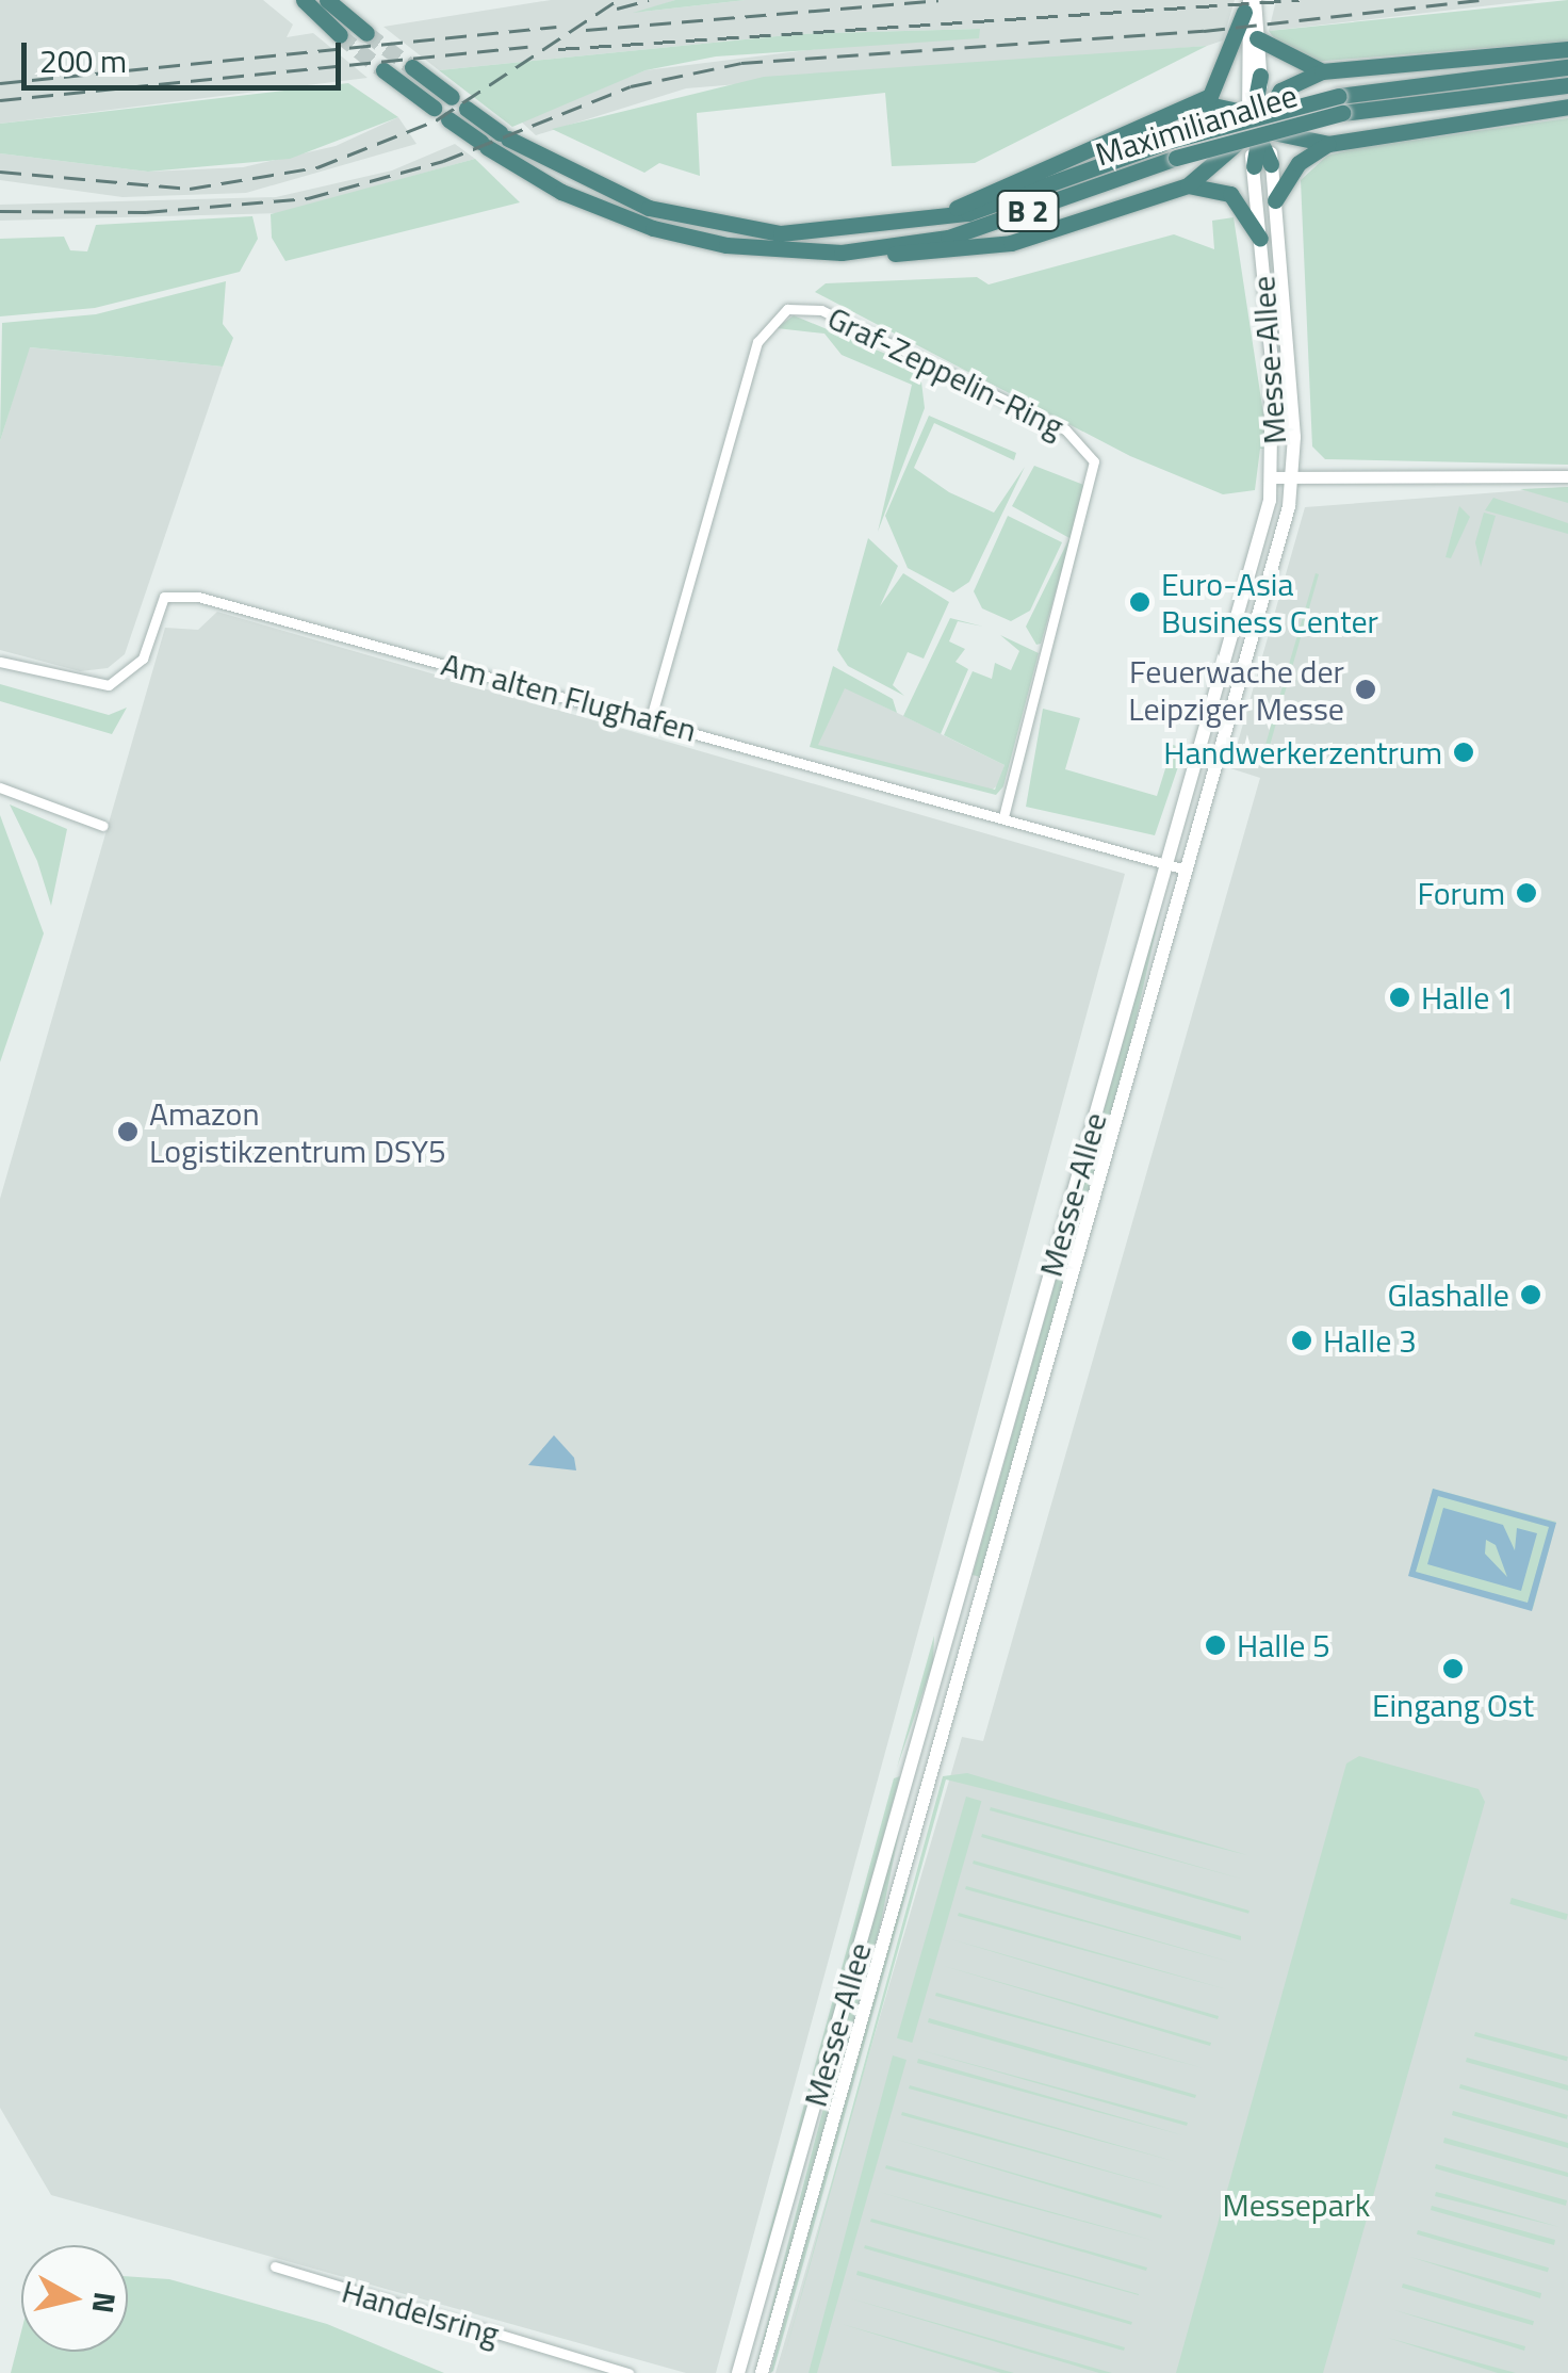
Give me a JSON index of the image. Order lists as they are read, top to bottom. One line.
{"streets":{"highway":["Maximilianallee","B 2"],"main road":["Messe-Allee"],"street":["Graf-Zeppelin-Ring","Am alten Flughafen","Handelsring"]},"crossings":[["Maximilianallee","B 2"],["Messe-Allee","Am alten Flughafen"],["Graf-Zeppelin-Ring","Am alten Flughafen"]],"parks":["Messepark"],"places":["Euro-Asia Business Center","Feuerwache der Leipziger Messe","Handwerkerzentrum","Forum","Halle 1","Amazon Logistikzentrum DSY5","Glashalle","Halle 3","Halle 5","Eingang Ost"],"scale_bar":"200 m","north":"right"}
